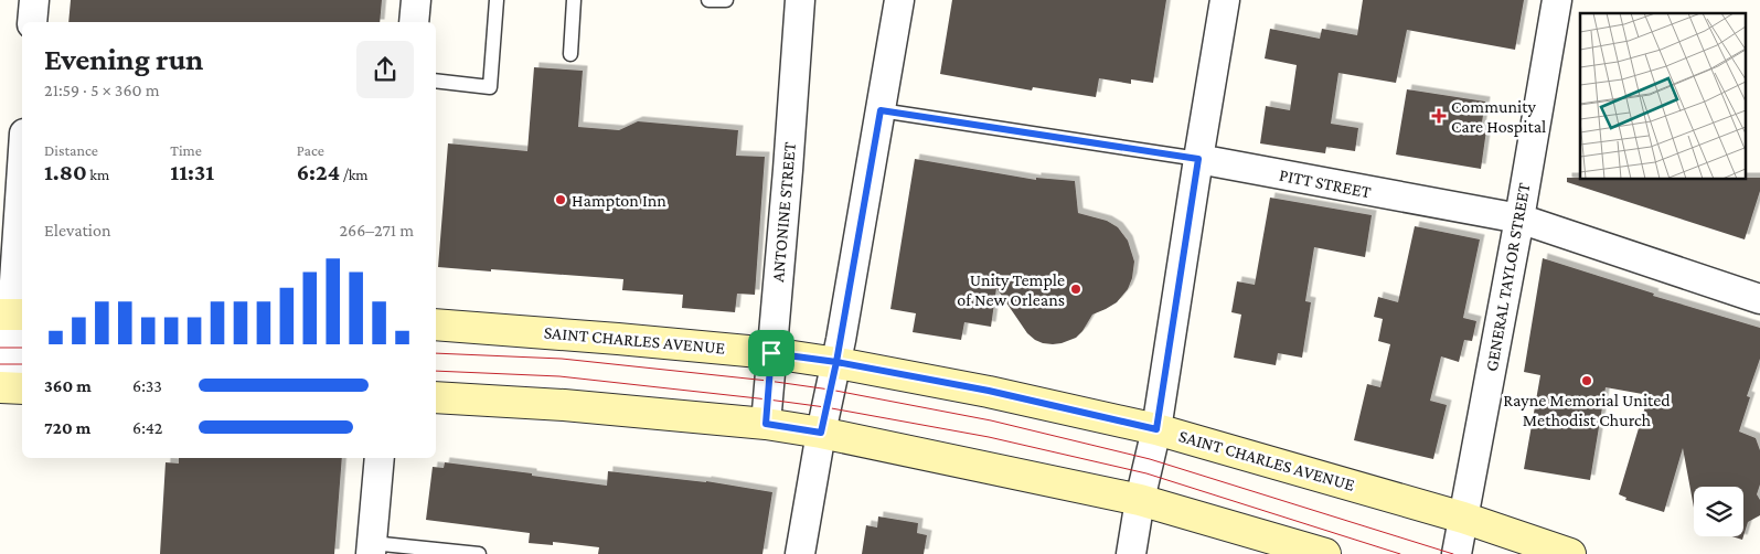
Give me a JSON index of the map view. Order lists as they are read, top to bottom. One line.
{"streets":{"main road":["SAINT CHARLES AVENUE"],"street":["PITT STREET","ANTONINE STREET","GENERAL TAYLOR STREET"]},"crossings":[["PITT STREET","GENERAL TAYLOR STREET"],["ANTONINE STREET","SAINT CHARLES AVENUE"],["GENERAL TAYLOR STREET","SAINT CHARLES AVENUE"]],"places":{"health":["Community Care Hospital"],"other":["Hampton Inn","Unity Temple of New Orleans","Rayne Memorial United Methodist Church"]},"page":{"heading":["Evening run","21:59 · 5 × 360 m"],"stats":[["Distance","1.80 km"],["Time","11:31"],["Pace","6:24 /km"]],"chart":["Elevation","266–271 m"],"list":[{"name":"360 m","note":"6:33"},{"name":"720 m","note":"6:42"}]}}
